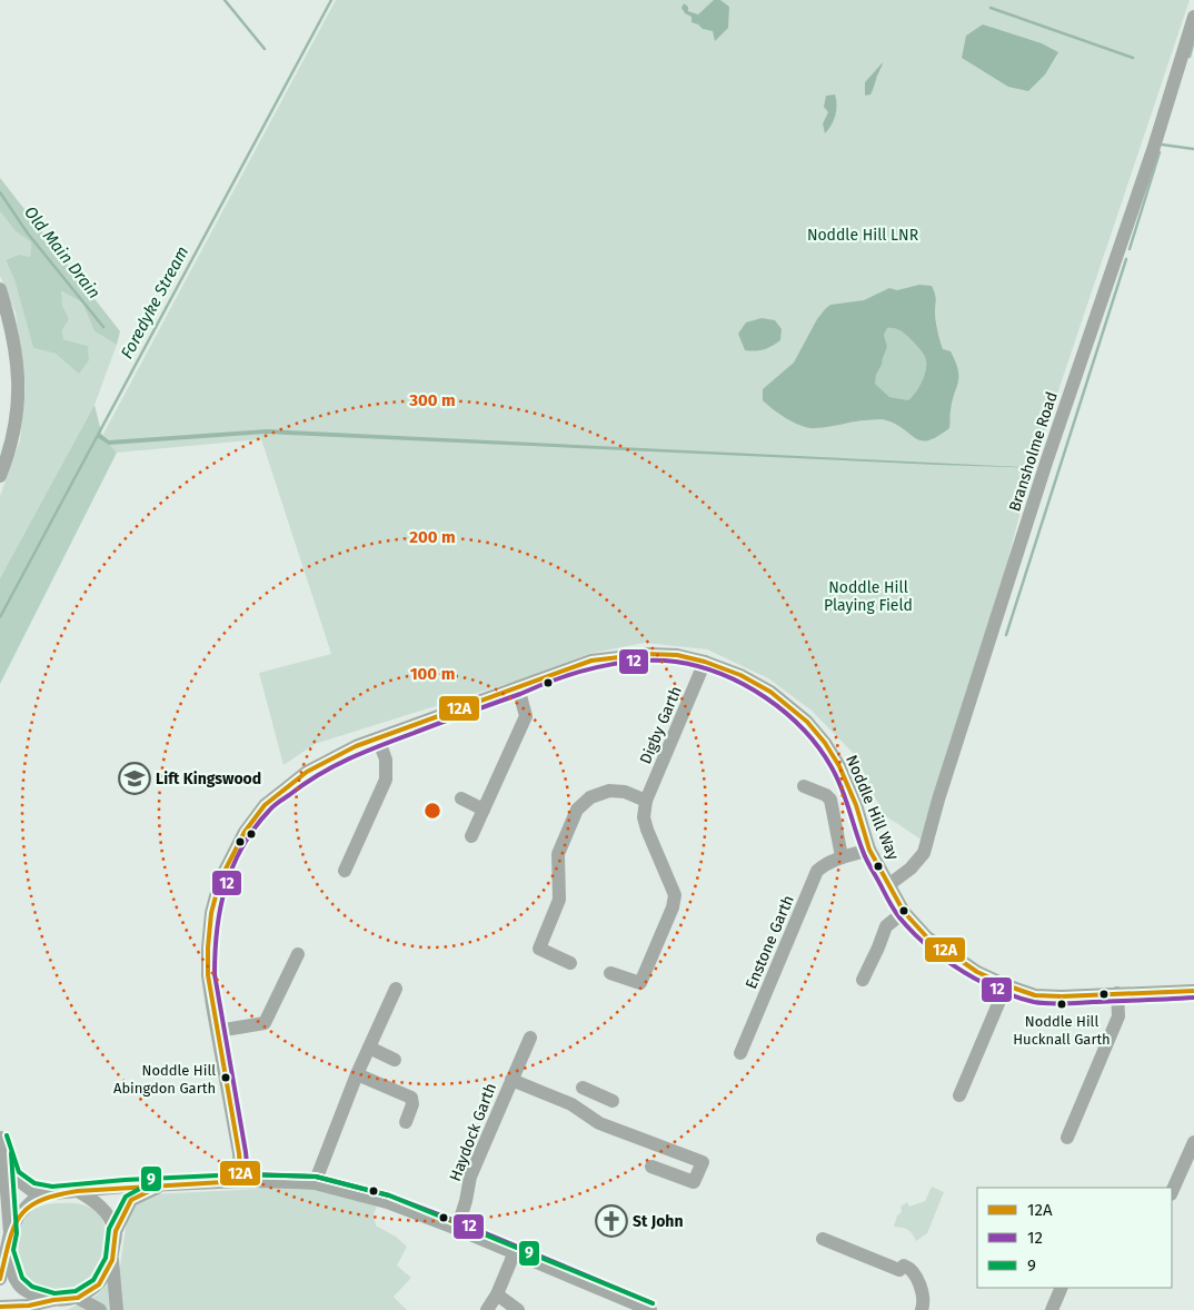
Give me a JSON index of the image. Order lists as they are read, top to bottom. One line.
{"streets":{"street":["Bransholme Road","Digby Garth","Noddle Hill Way","Enstone Garth","Haydock Garth"]},"crossings":[["Bransholme Road","Noddle Hill Way"],["Digby Garth","Noddle Hill Way"],["Noddle Hill Way","Enstone Garth"]],"water":["Old Main Drain","Foredyke Stream"],"parks":["Noddle Hill LNR","Noddle Hill Playing Field"],"places":{"school or university":["Lift Kingswood"],"other":["Noddle Hill Hucknall Garth","Noddle Hill Abingdon Garth"],"church":["St John"]},"lines":["transit line 12A","transit line 12","transit line 9"],"legend":["12A","12","9"],"rings":["300 m","200 m","100 m"]}
